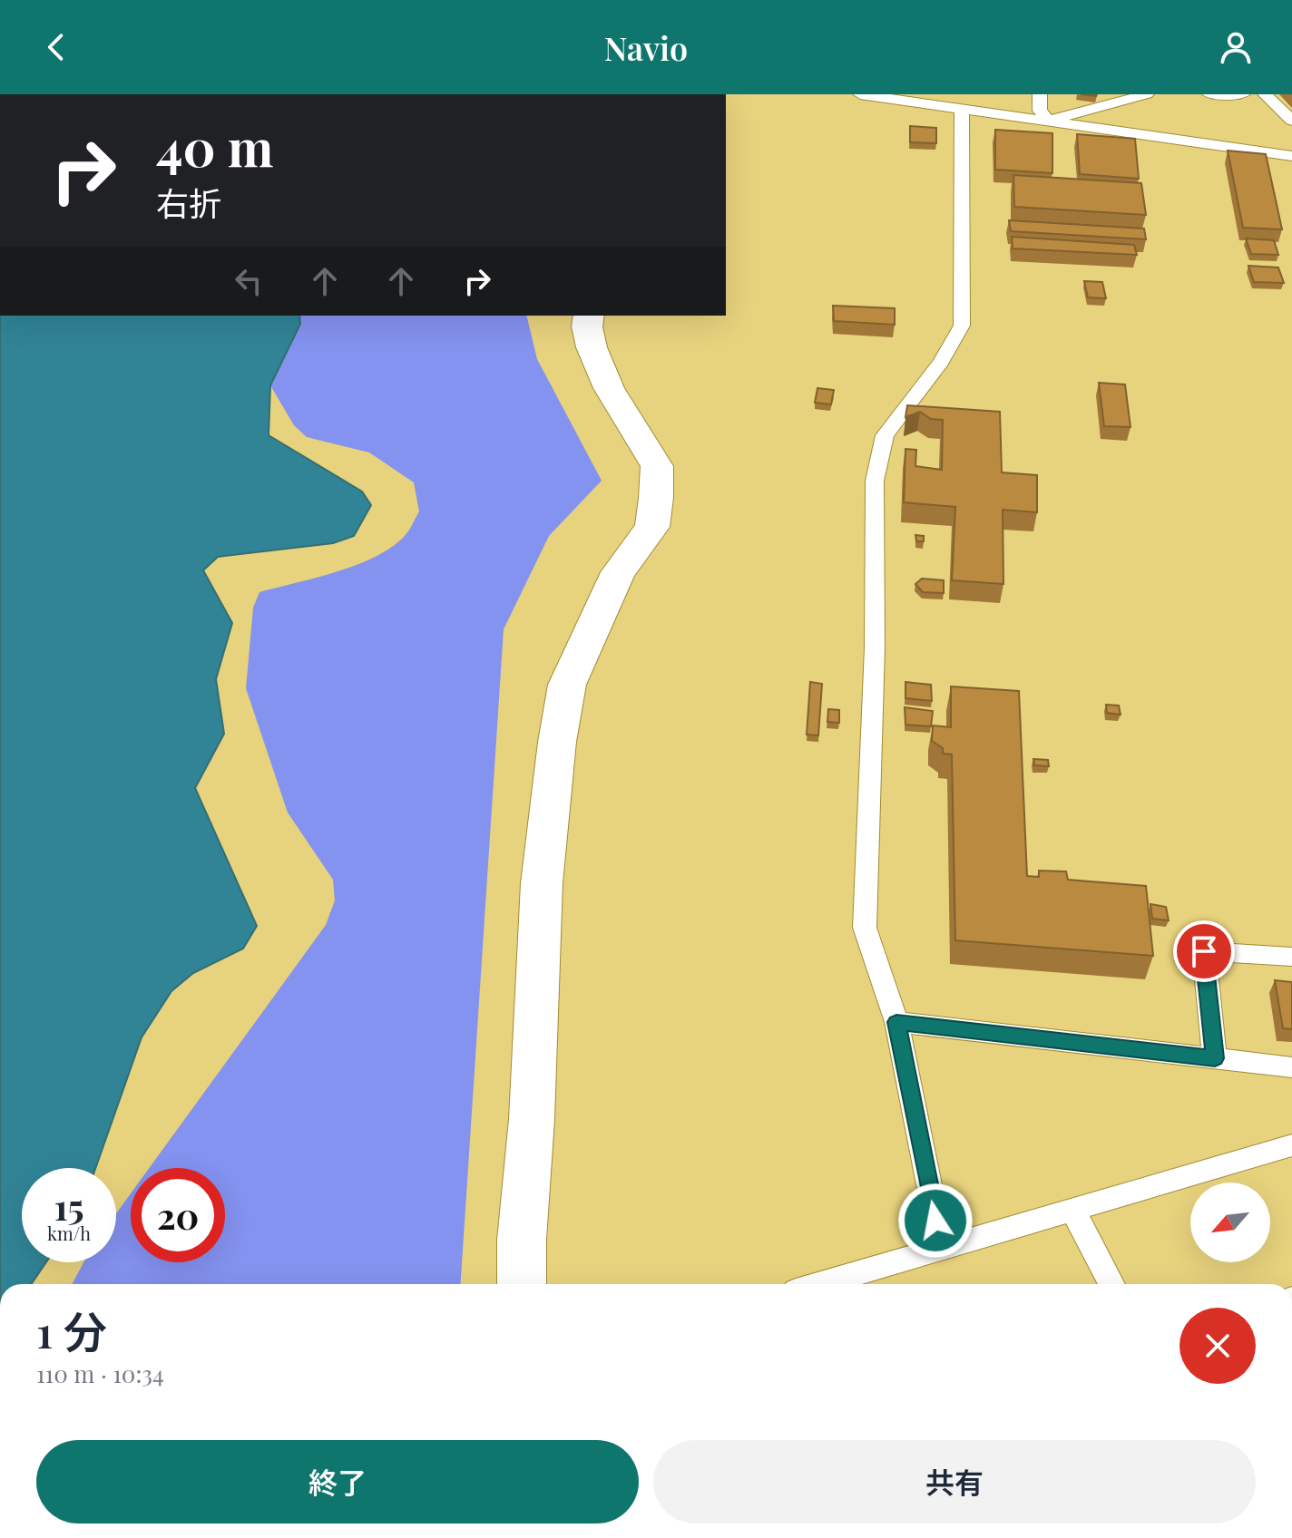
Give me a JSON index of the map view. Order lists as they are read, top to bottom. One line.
{"north":"bottom left","page":{"header":"Navio","turn":["40 m","右折"],"speed":"15 km/h","limit":"20","heading":["1 分","110 m · 10:34"],"buttons":["終了","共有"]}}
